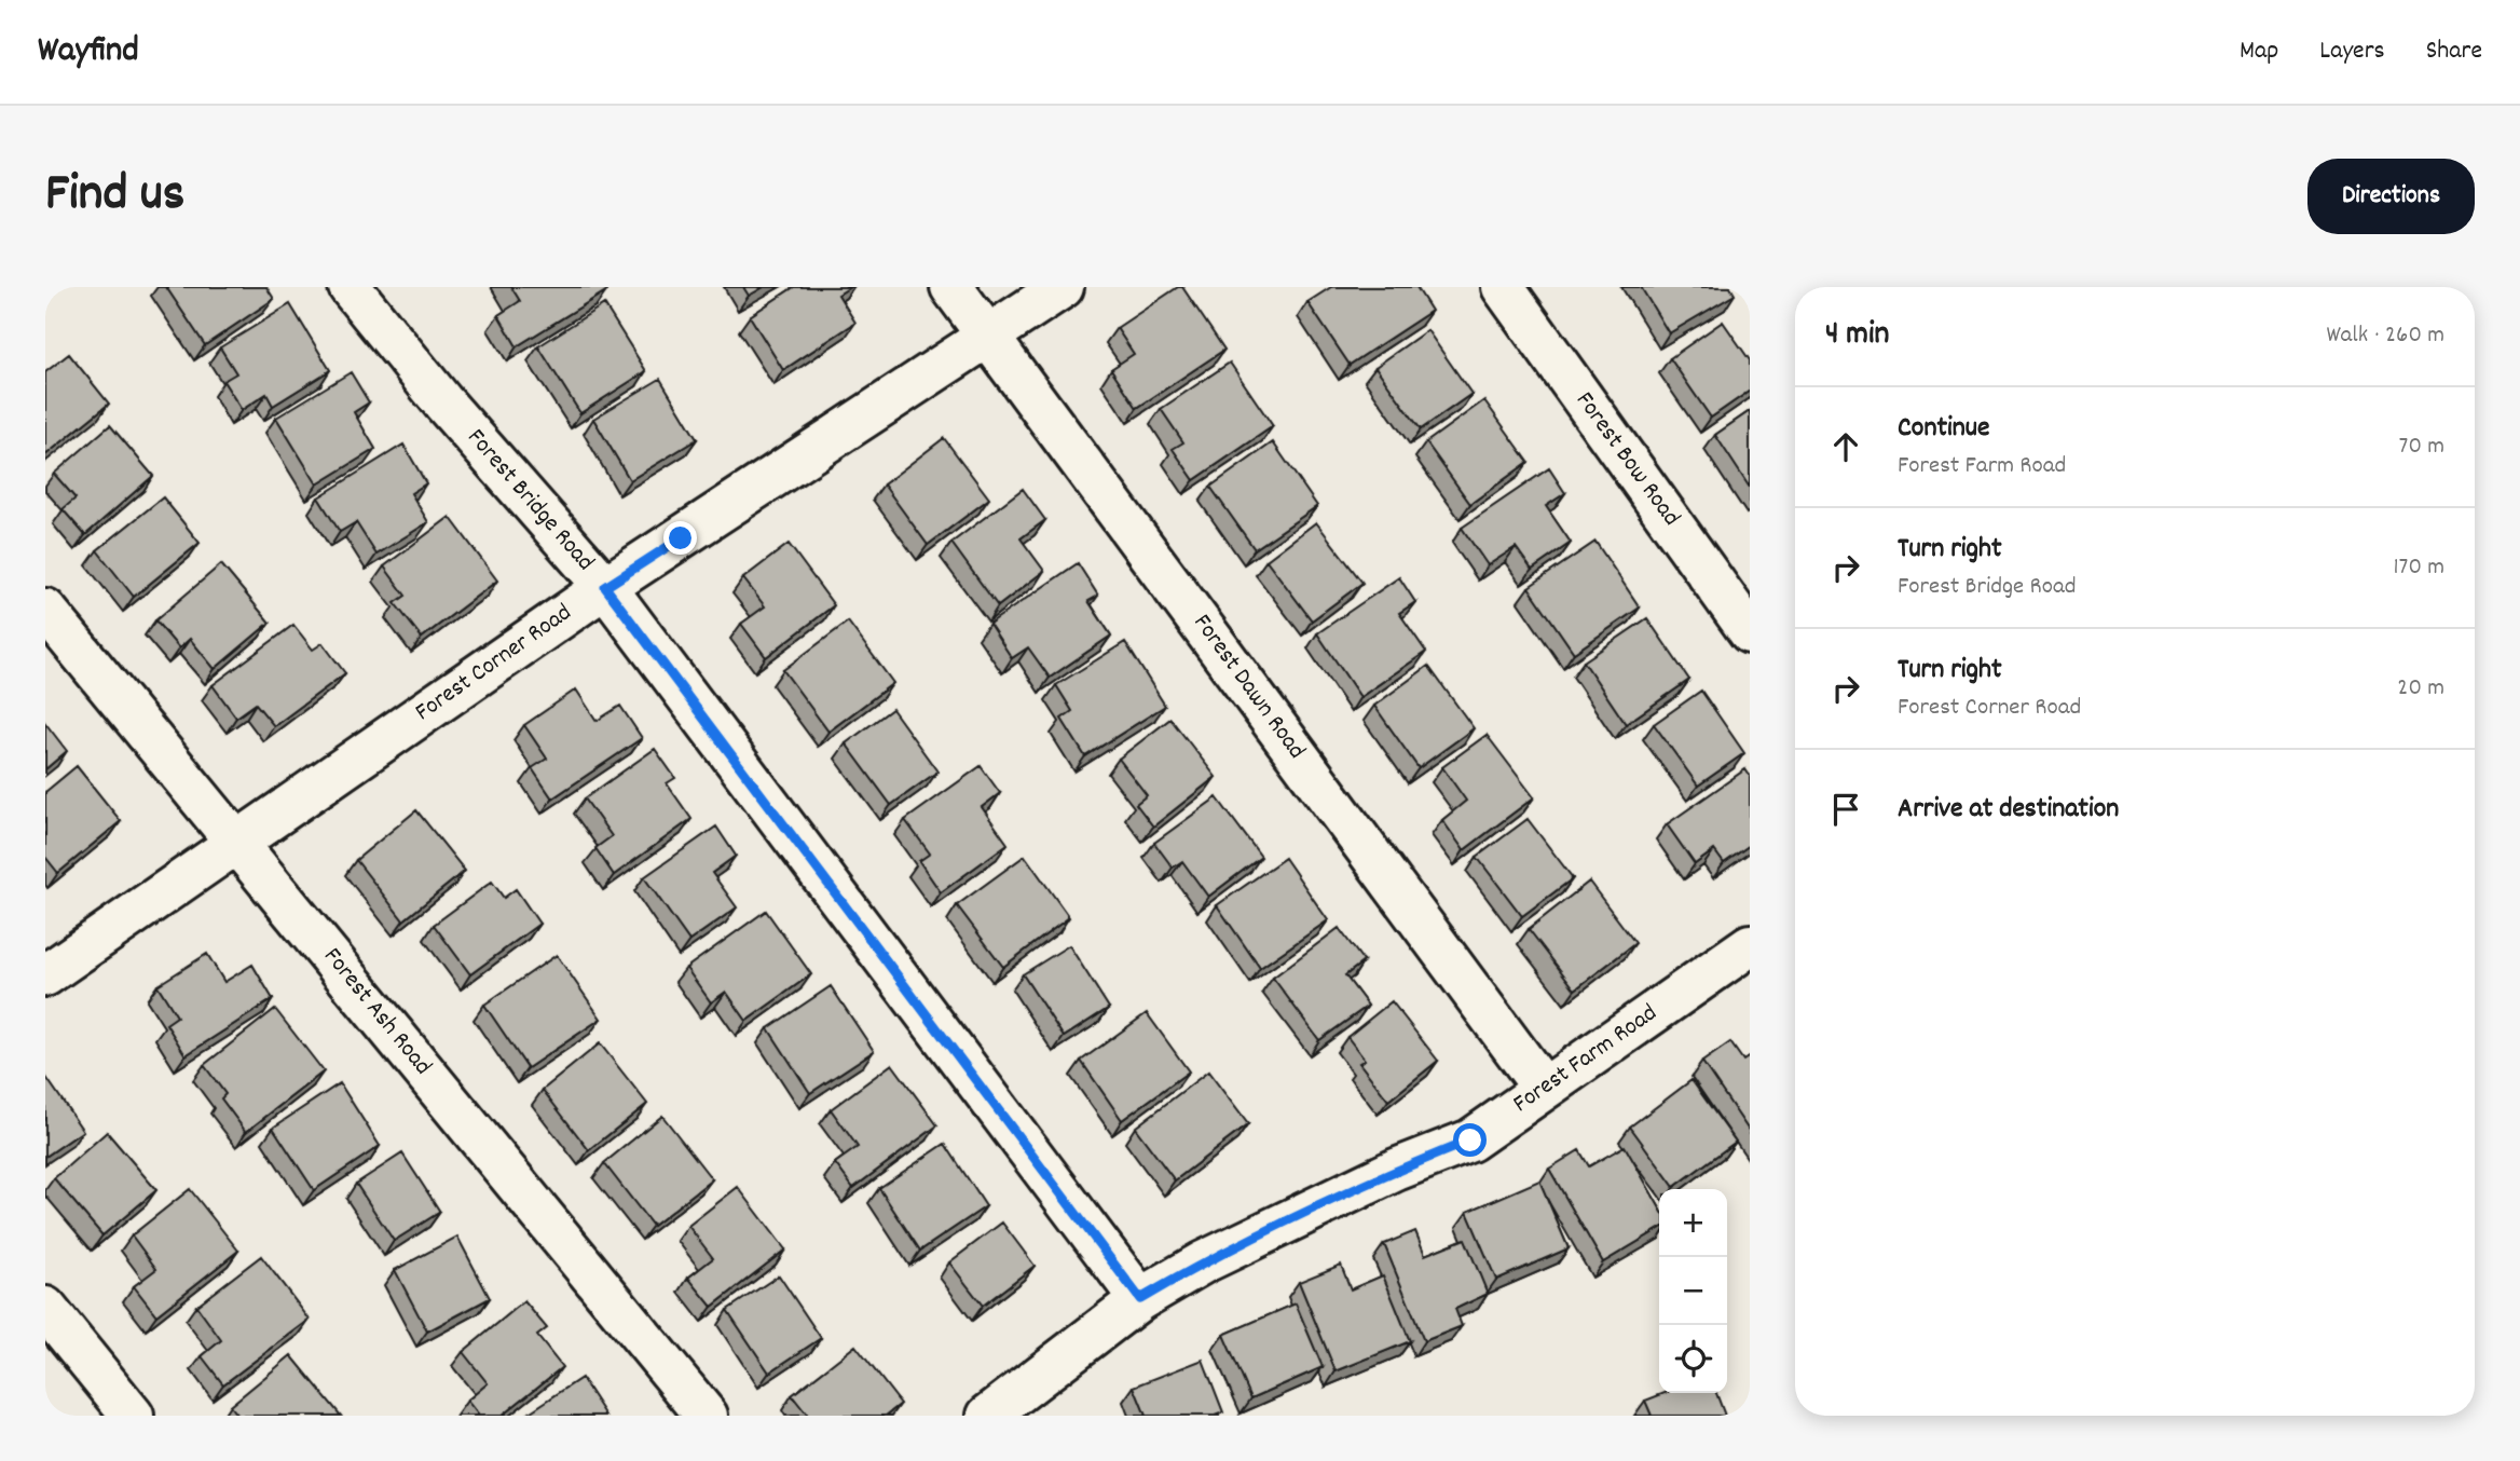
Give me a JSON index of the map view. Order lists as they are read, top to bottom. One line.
{"streets":{"street":["Forest Bow Road","Forest Bridge Road","Forest Corner Road","Forest Dawn Road","Forest Ash Road","Forest Farm Road"]},"crossings":[["Forest Bridge Road","Forest Corner Road"],["Forest Bridge Road","Forest Farm Road"],["Forest Corner Road","Forest Dawn Road"],["Forest Corner Road","Forest Ash Road"],["Forest Dawn Road","Forest Farm Road"]],"page":{"header":"Wayfind","nav":["Map","Layers","Share"],"title":"Find us","buttons":"Directions","heading":["4 min","Walk · 260 m"],"list":[["Continue","Forest Farm Road","70 m"],["Turn right","Forest Bridge Road","170 m"],["Turn right","Forest Corner Road","20 m"],"Arrive at destination"],"map_buttons":["+","−"]}}
